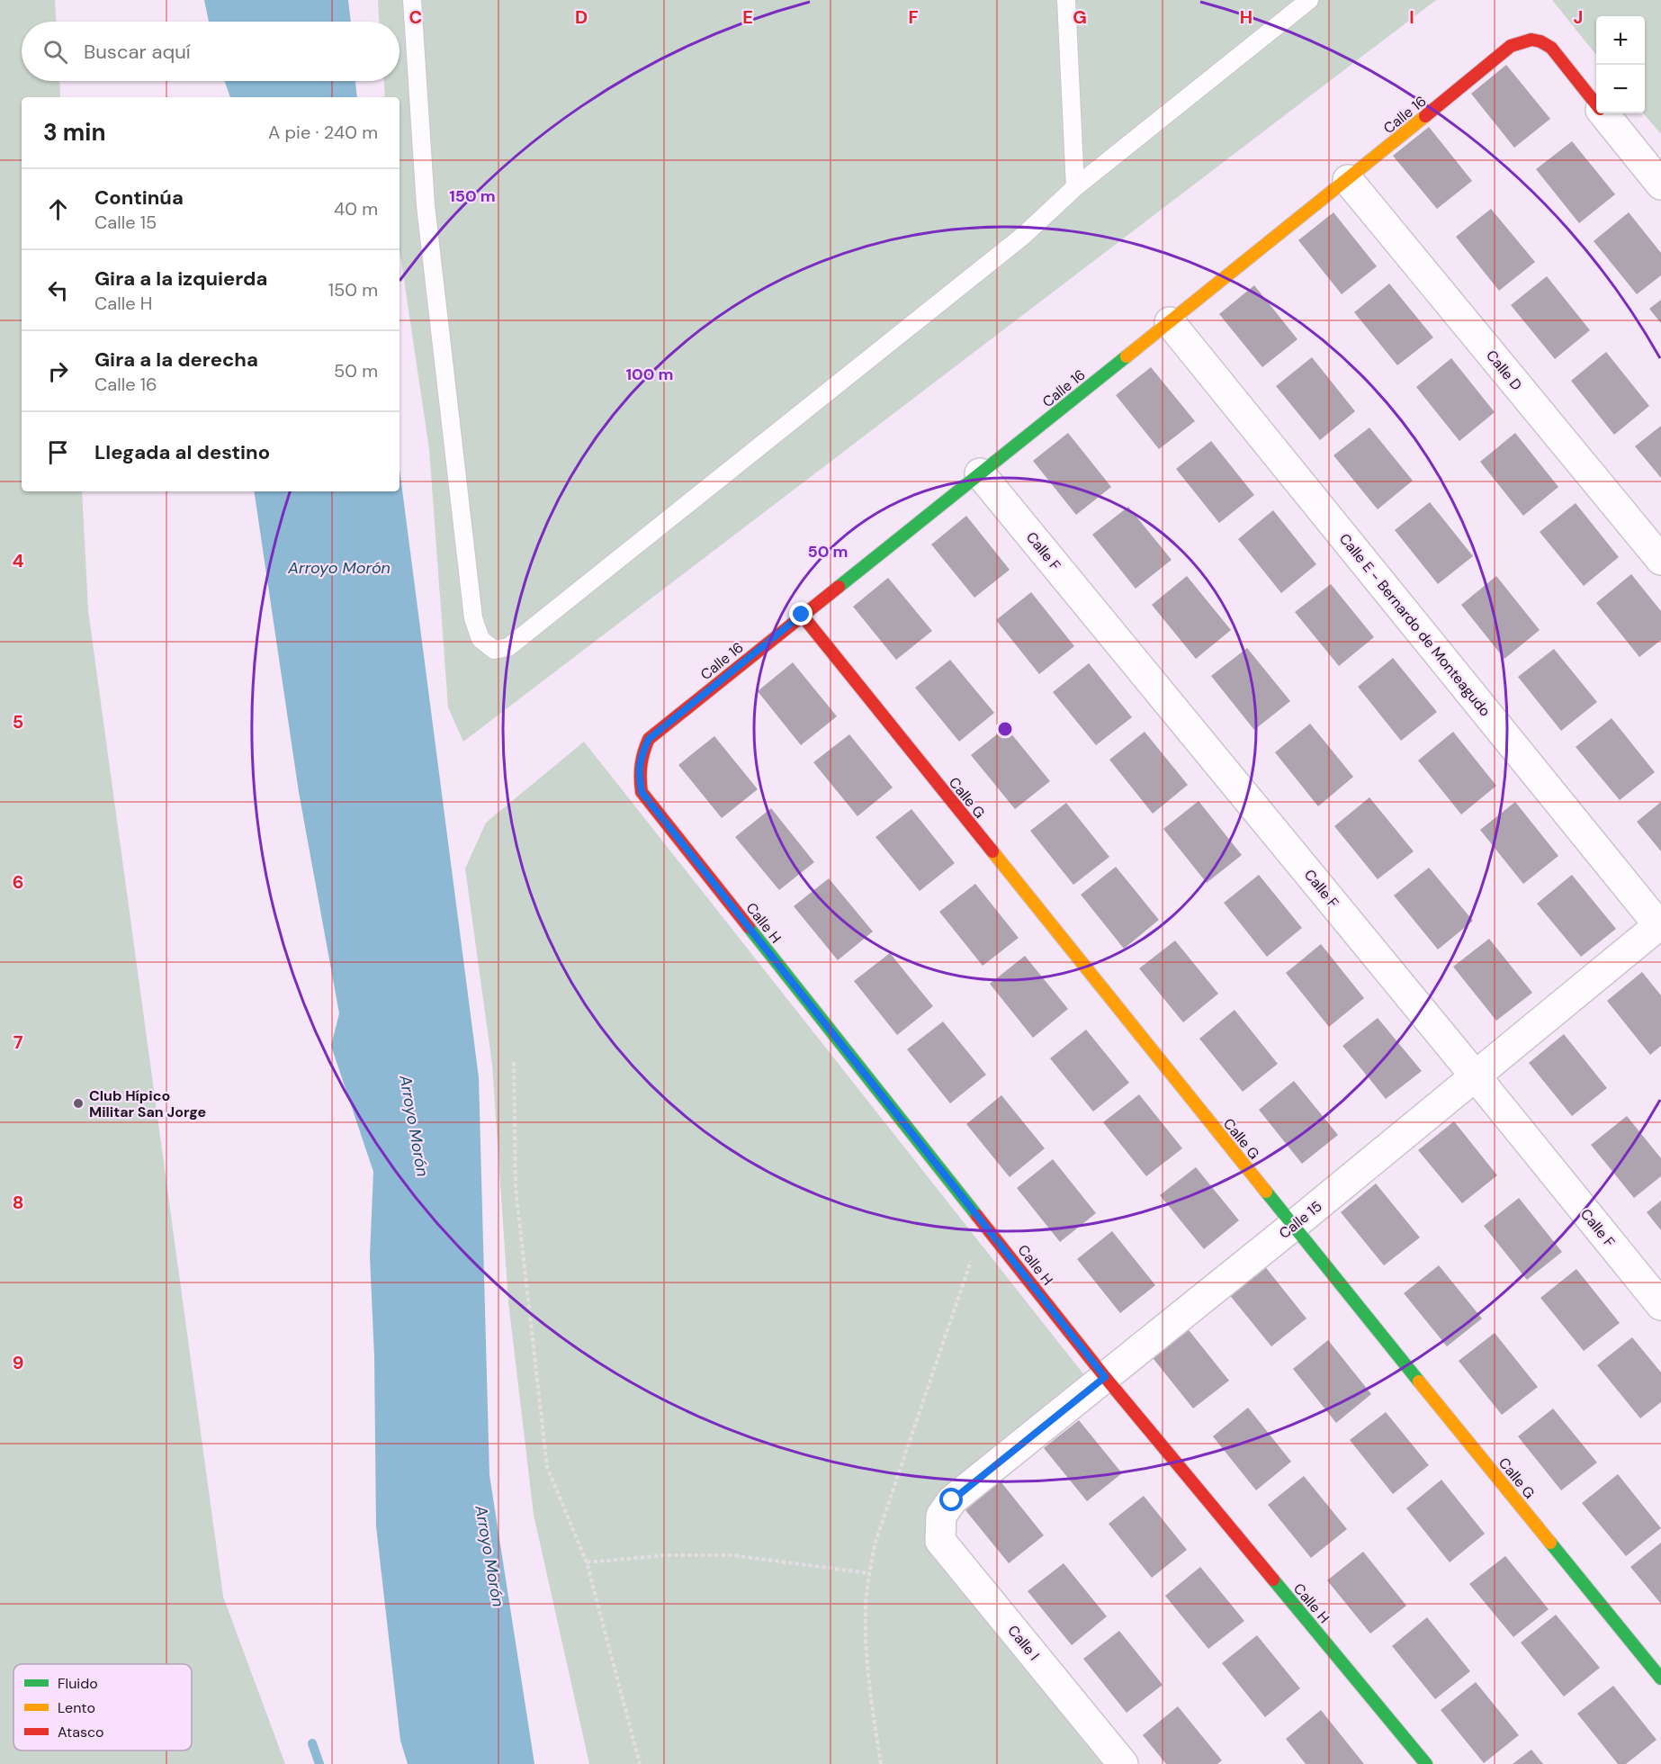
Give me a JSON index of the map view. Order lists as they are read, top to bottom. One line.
{"streets":{"street":["Calle 16","Calle D","Calle F","Calle E - Bernardo de Monteagudo","Calle G","Calle H","Calle 15","Calle I"]},"crossings":[["Calle 16","Calle D"],["Calle 16","Calle F"],["Calle 16","Calle E - Bernardo de Monteagudo"],["Calle 16","Calle G"],["Calle 16","Calle H"],["Calle F","Calle 15"],["Calle E - Bernardo de Monteagudo","Calle 15"],["Calle G","Calle 15"],["Calle H","Calle 15"],["Calle 15","Calle I"]],"water":["Arroyo Morón"],"places":["Club Hípico Militar San Jorge"],"legend":["Fluido","Lento","Atasco"],"page":{"map_buttons":["+","−"],"search":"Buscar aquí","heading":["3 min","A pie · 240 m"],"list":[["Continúa","Calle 15","40 m"],["Gira a la izquierda","Calle H","150 m"],["Gira a la derecha","Calle 16","50 m"],"Llegada al destino"]},"grid":{"columns":["C","D","E","F","G","H","I","J"],"rows":["4","5","6","7","8","9"]},"rings":["150 m","100 m","50 m"]}
